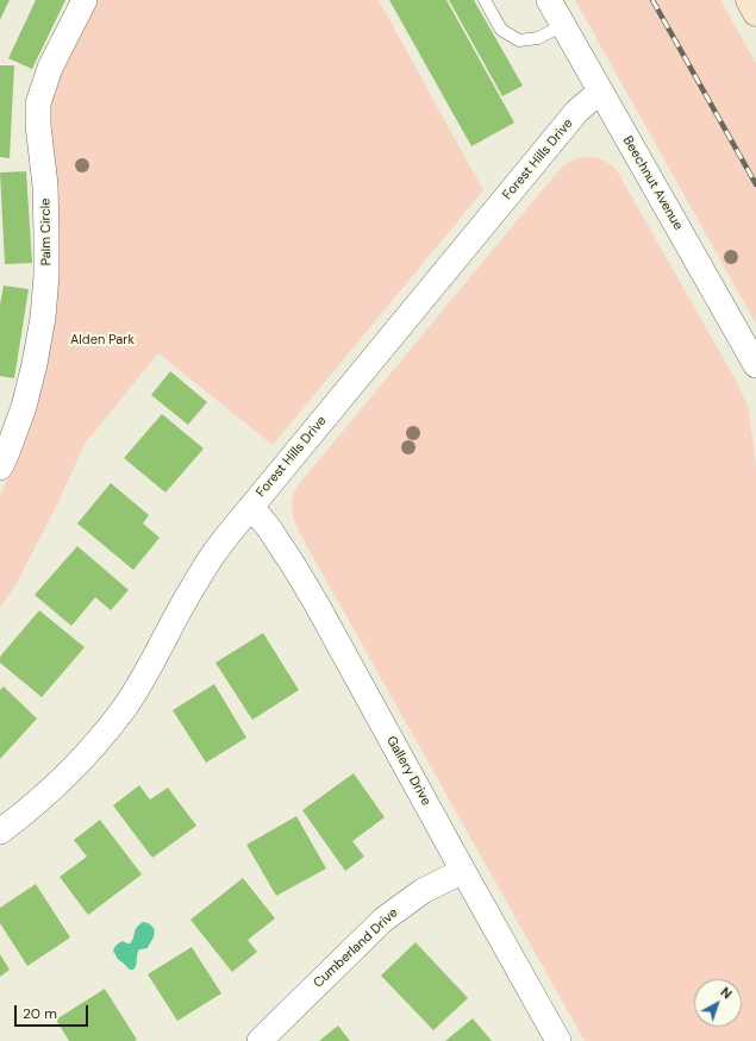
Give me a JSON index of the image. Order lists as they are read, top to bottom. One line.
{"streets":{"street":["Forest Hills Drive","Beechnut Avenue","Palm Circle","Gallery Drive","Cumberland Drive"]},"crossings":[["Forest Hills Drive","Beechnut Avenue"],["Forest Hills Drive","Gallery Drive"],["Gallery Drive","Cumberland Drive"]],"parks":["Alden Park"],"scale_bar":"20 m","north":"top right"}
